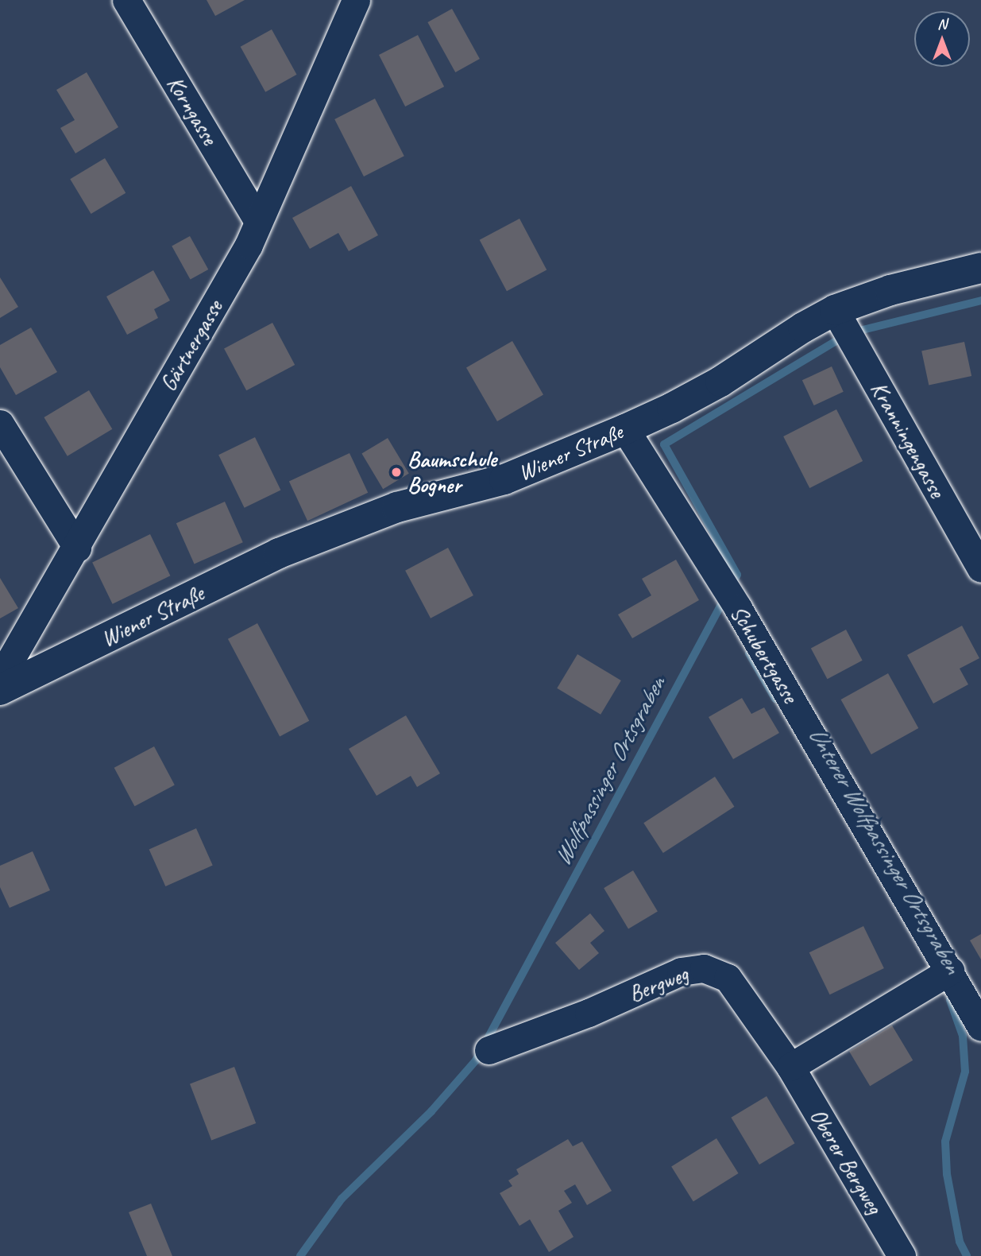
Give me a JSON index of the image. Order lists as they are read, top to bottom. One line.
{"streets":{"main road":["Wiener Straße"],"street":["Korngasse","Gärtnergasse","Kranningengasse","Schubertgasse","Bergweg","Oberer Bergweg"]},"crossings":[["Korngasse","Gärtnergasse"],["Kranningengasse","Wiener Straße"],["Wiener Straße","Schubertgasse"],["Bergweg","Oberer Bergweg"]],"water":["Wolfpassinger Ortsgraben","Unterer Wolfpassinger Ortsgraben"],"places":["Baumschule Bogner"],"north":"top"}
